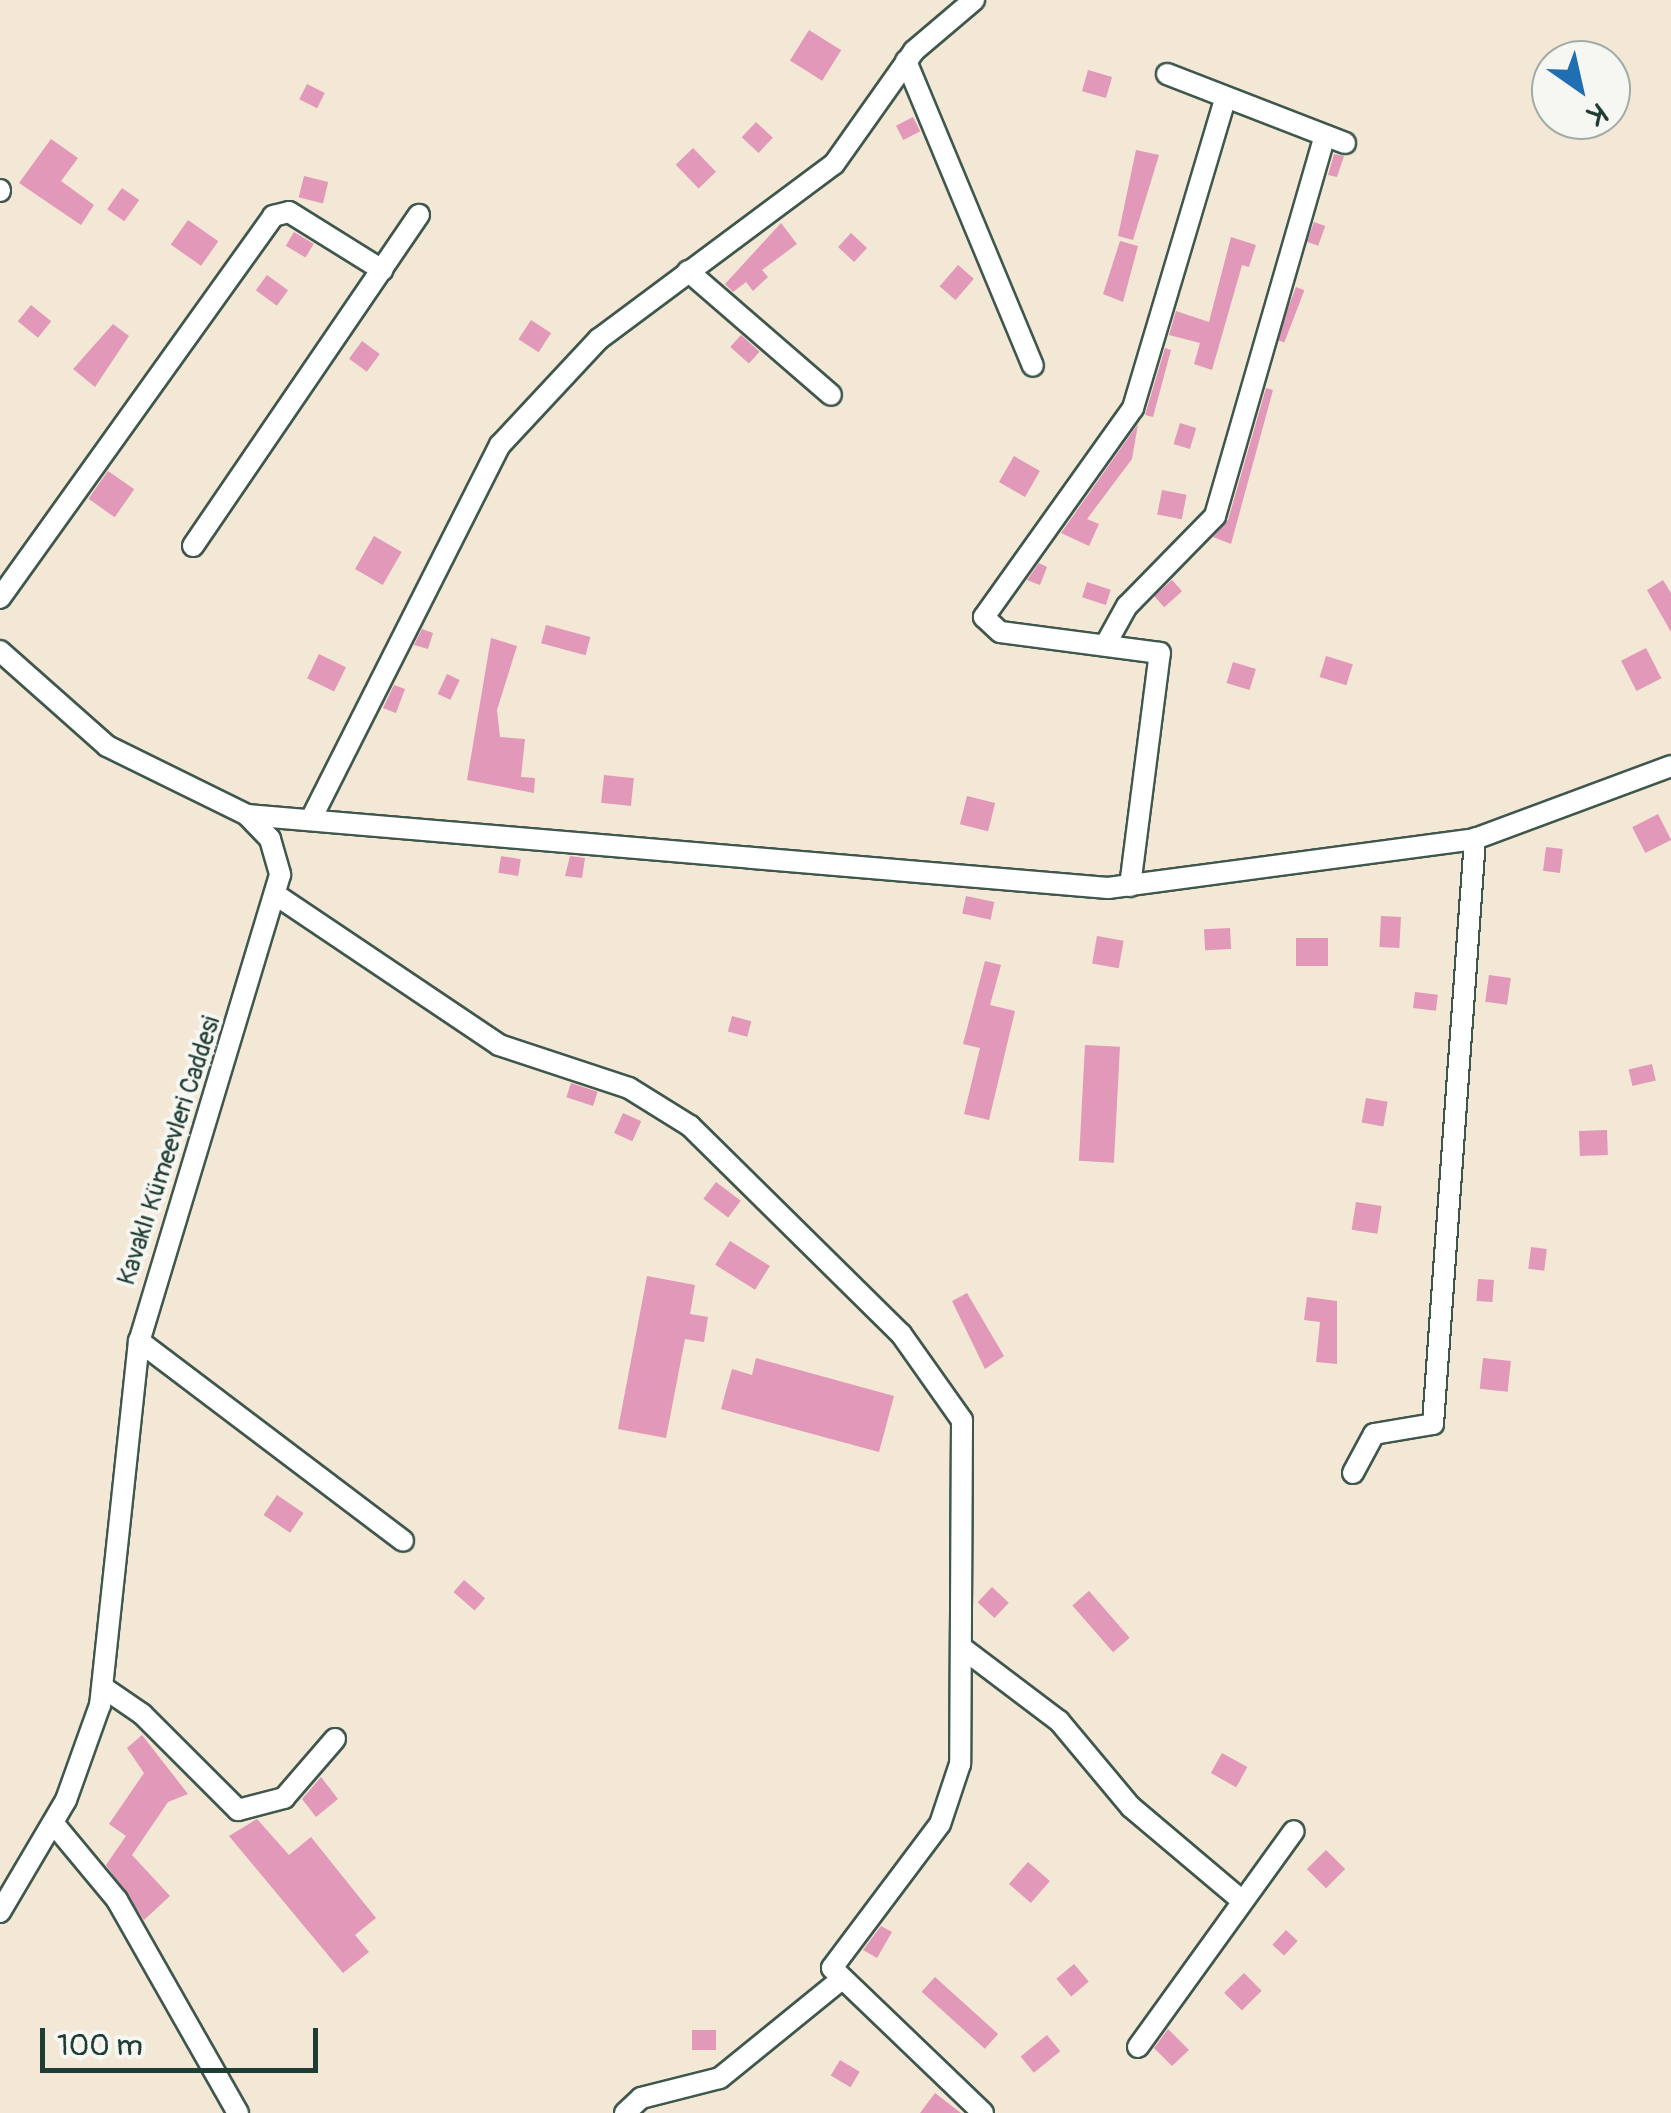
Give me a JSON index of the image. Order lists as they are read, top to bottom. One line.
{"streets":{"street":["Kavaklı Kümeevleri Caddesi"]},"scale_bar":"100 m","north":"bottom right"}
